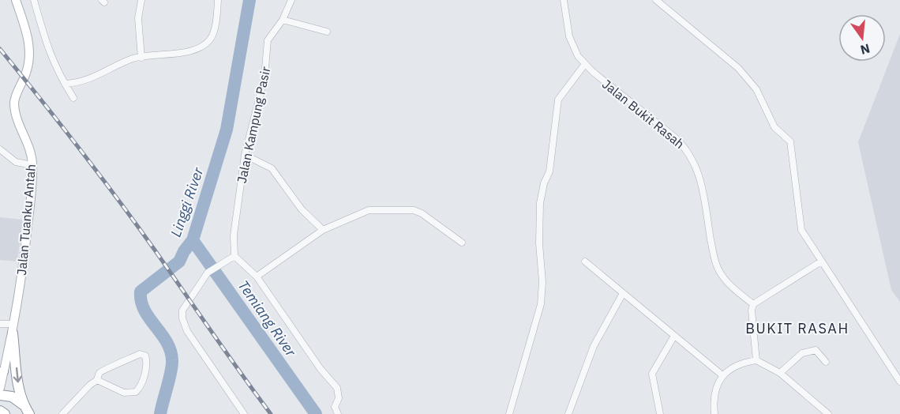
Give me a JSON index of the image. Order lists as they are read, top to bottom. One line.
{"streets":{"main road":["Jalan Tuanku Antah"],"street":["Jalan Bukit Rasah","Jalan Kampung Pasir"]},"districts":["BUKIT RASAH"],"water":["Linggi River","Temiang River"],"north":"bottom"}
